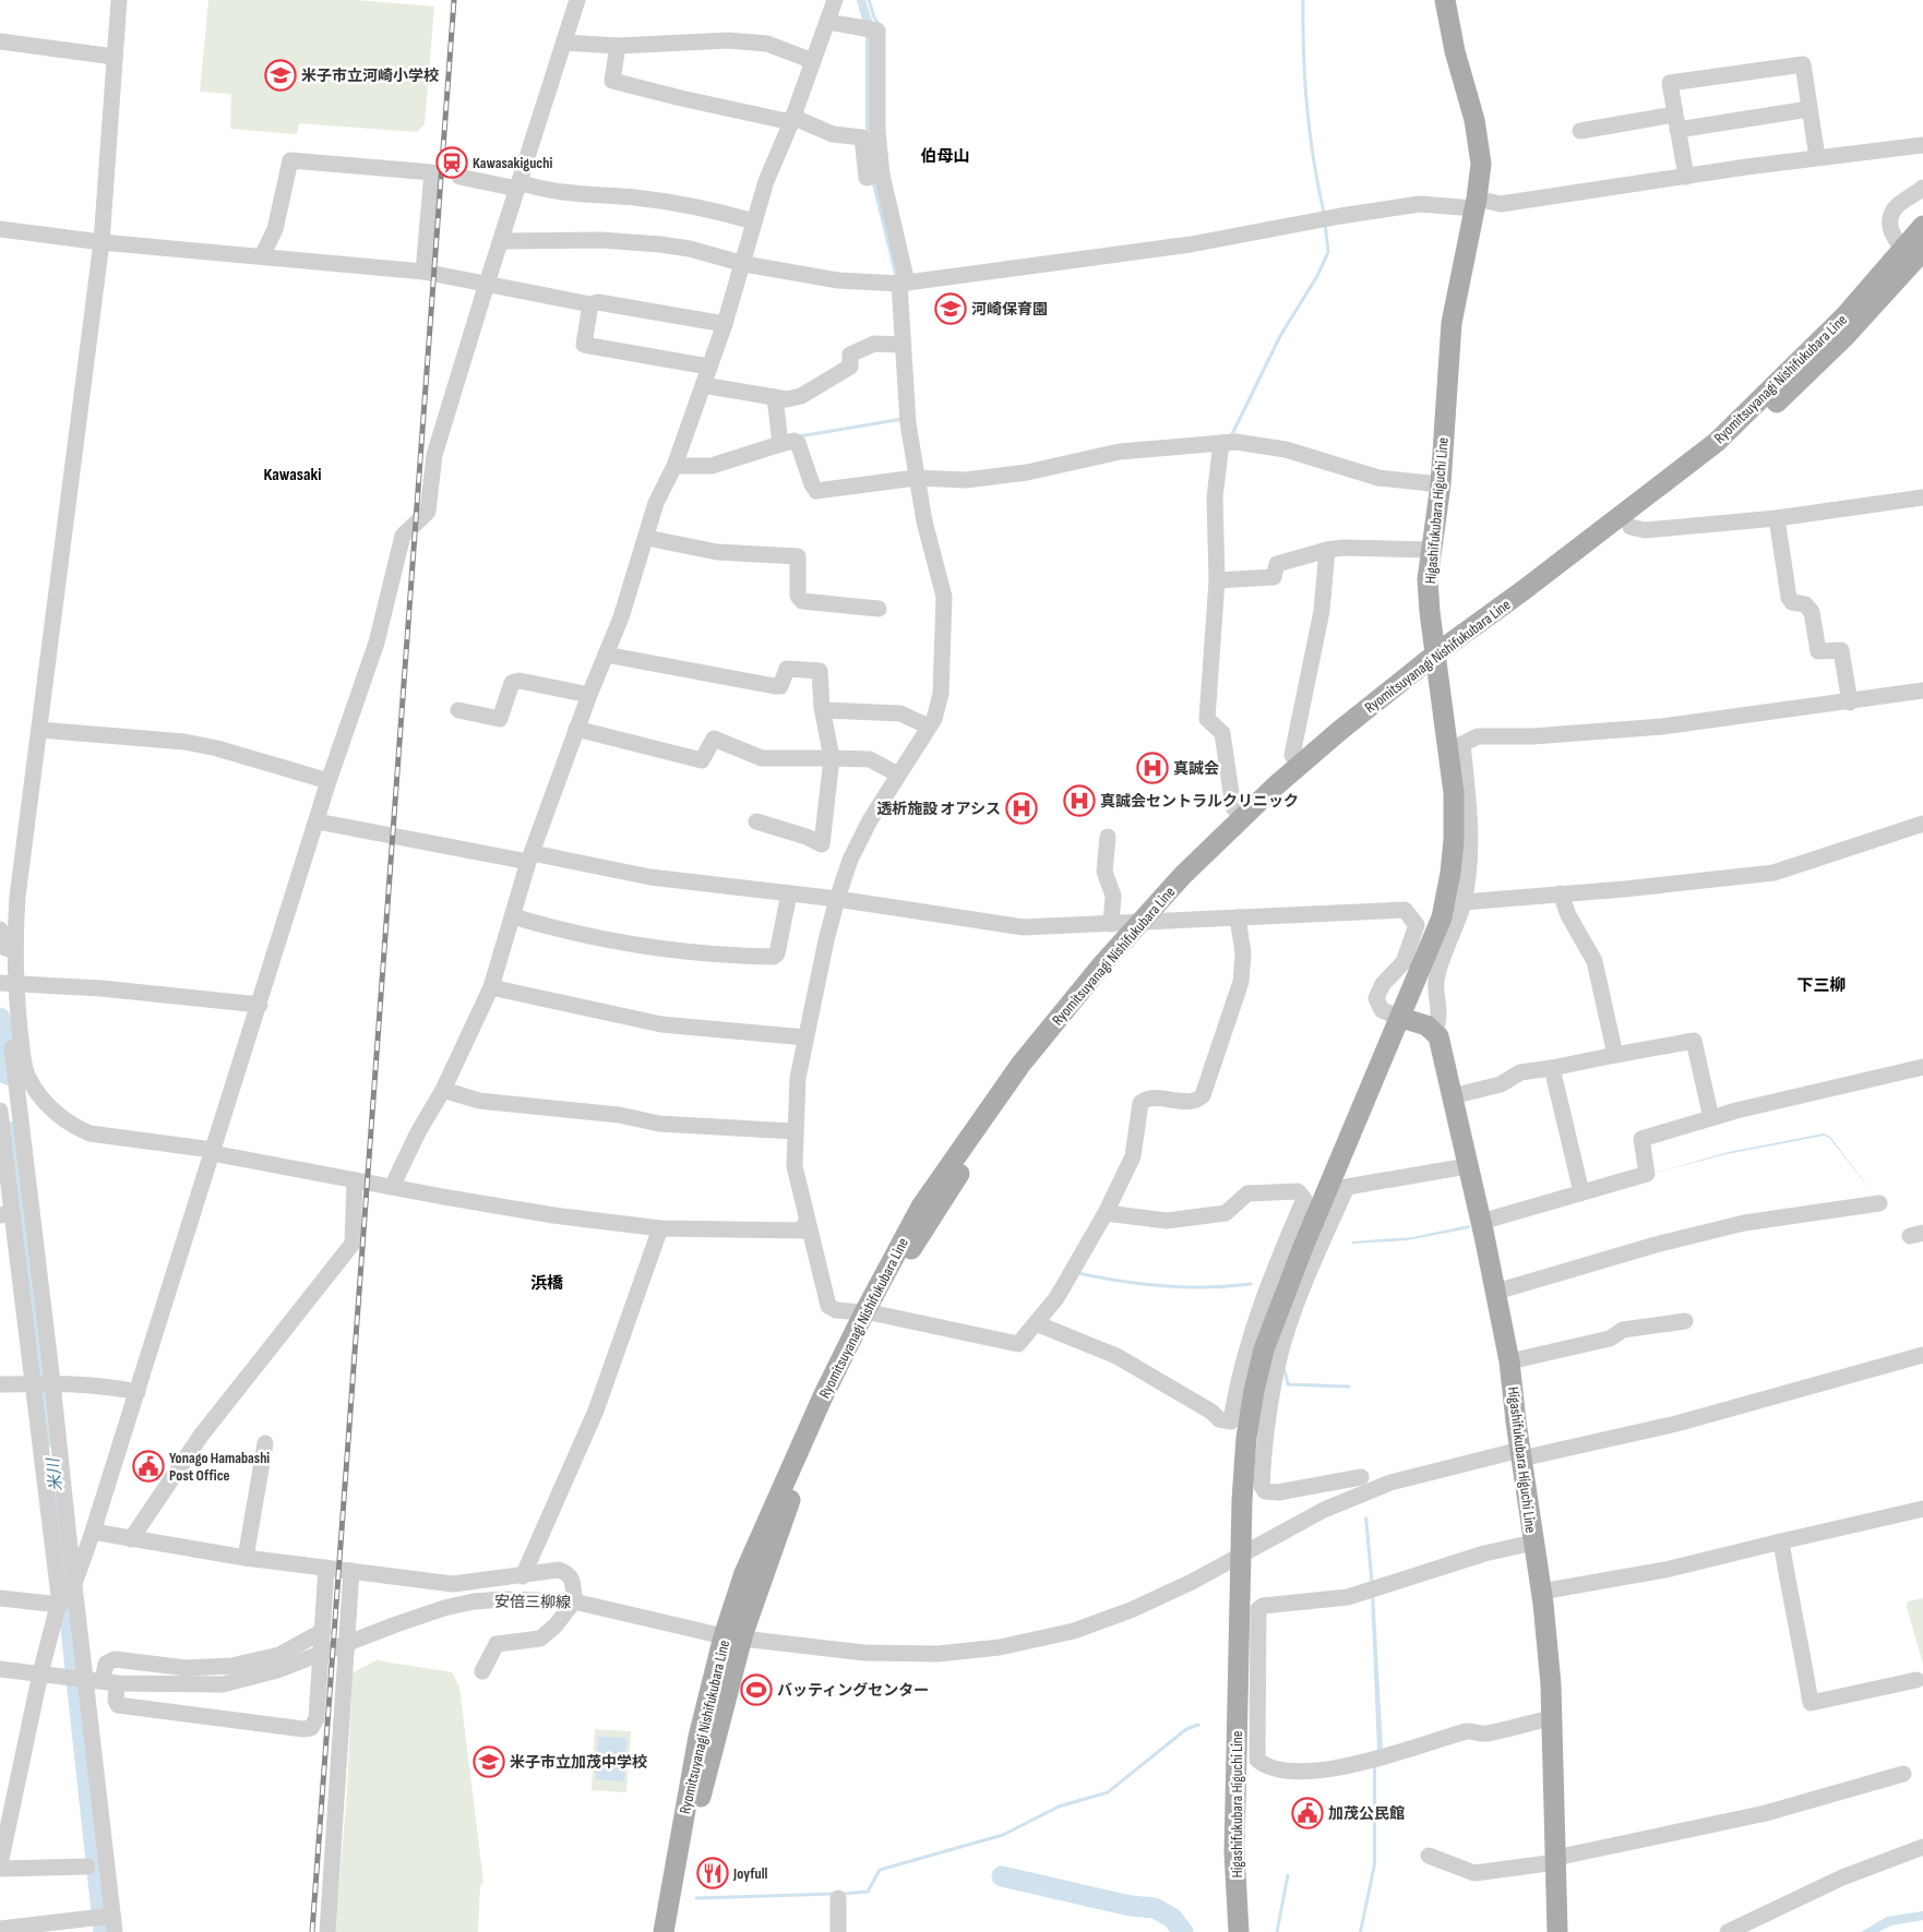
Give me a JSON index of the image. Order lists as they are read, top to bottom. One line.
{"streets":{"main road":["Ryomitsuyanagi Nishifukubara Line","Higashifukubara Higuchi Line"],"street":["安倍三柳線"]},"crossings":[["Ryomitsuyanagi Nishifukubara Line","Higashifukubara Higuchi Line"],["Ryomitsuyanagi Nishifukubara Line","安倍三柳線"],["Higashifukubara Higuchi Line","安倍三柳線"]],"districts":["伯母山","Kawasaki","下三柳","浜橋"],"water":["米川"],"places":{"school or university":["米子市立河崎小学校","河崎保育園","米子市立加茂中学校"],"station":["Kawasakiguchi"],"hospital":["真誠会","真誠会セントラルクリニック","透析施設 オアシス"],"public building":["Yonago Hamabashi Post Office","加茂公民館"],"sports":["バッティングセンター"],"restaurant":["Joyfull"]}}
